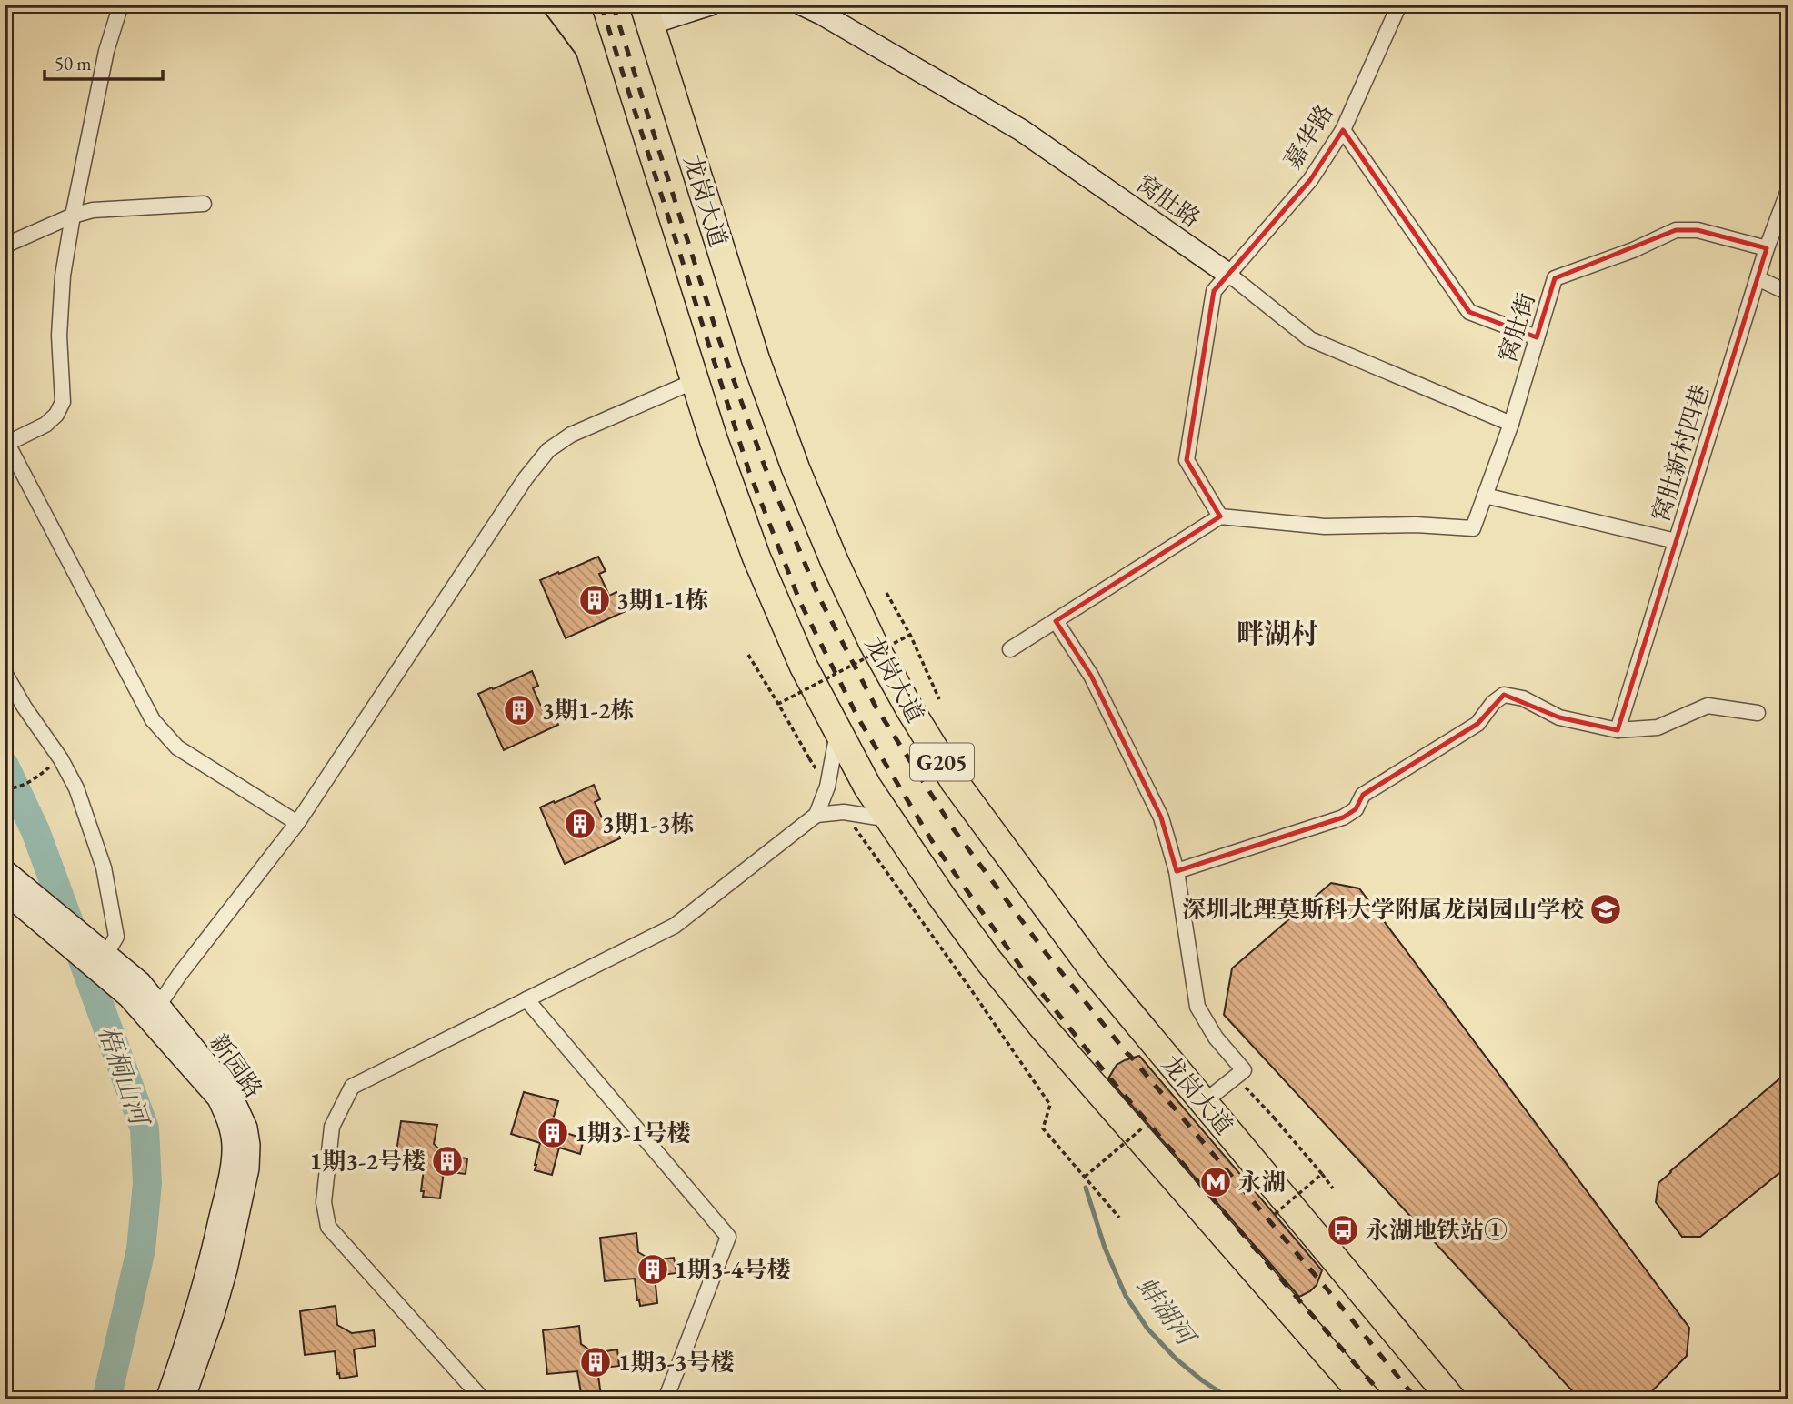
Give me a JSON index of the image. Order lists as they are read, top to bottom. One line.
{"streets":{"highway":["龙岗大道","G205"],"street":["嘉华路","窝肚路","窝肚街","窝肚新村四巷","新园路"]},"crossings":[["嘉华路","窝肚路"],["嘉华路","窝肚街"],["窝肚路","窝肚街"],["窝肚街","窝肚新村四巷"]],"districts":["畔湖村"],"water":["梧桐山河","蚌湖河"],"places":{"building":["3期1-1栋","3期1-2栋","3期1-3栋","1期3-1号楼","1期3-2号楼","1期3-4号楼","1期3-3号楼"],"school or university":["深圳北理莫斯科大学附属龙岗园山学校"],"metro station":["永湖"],"bus stop":["永湖地铁站①"]},"scale_bar":"50 m"}
